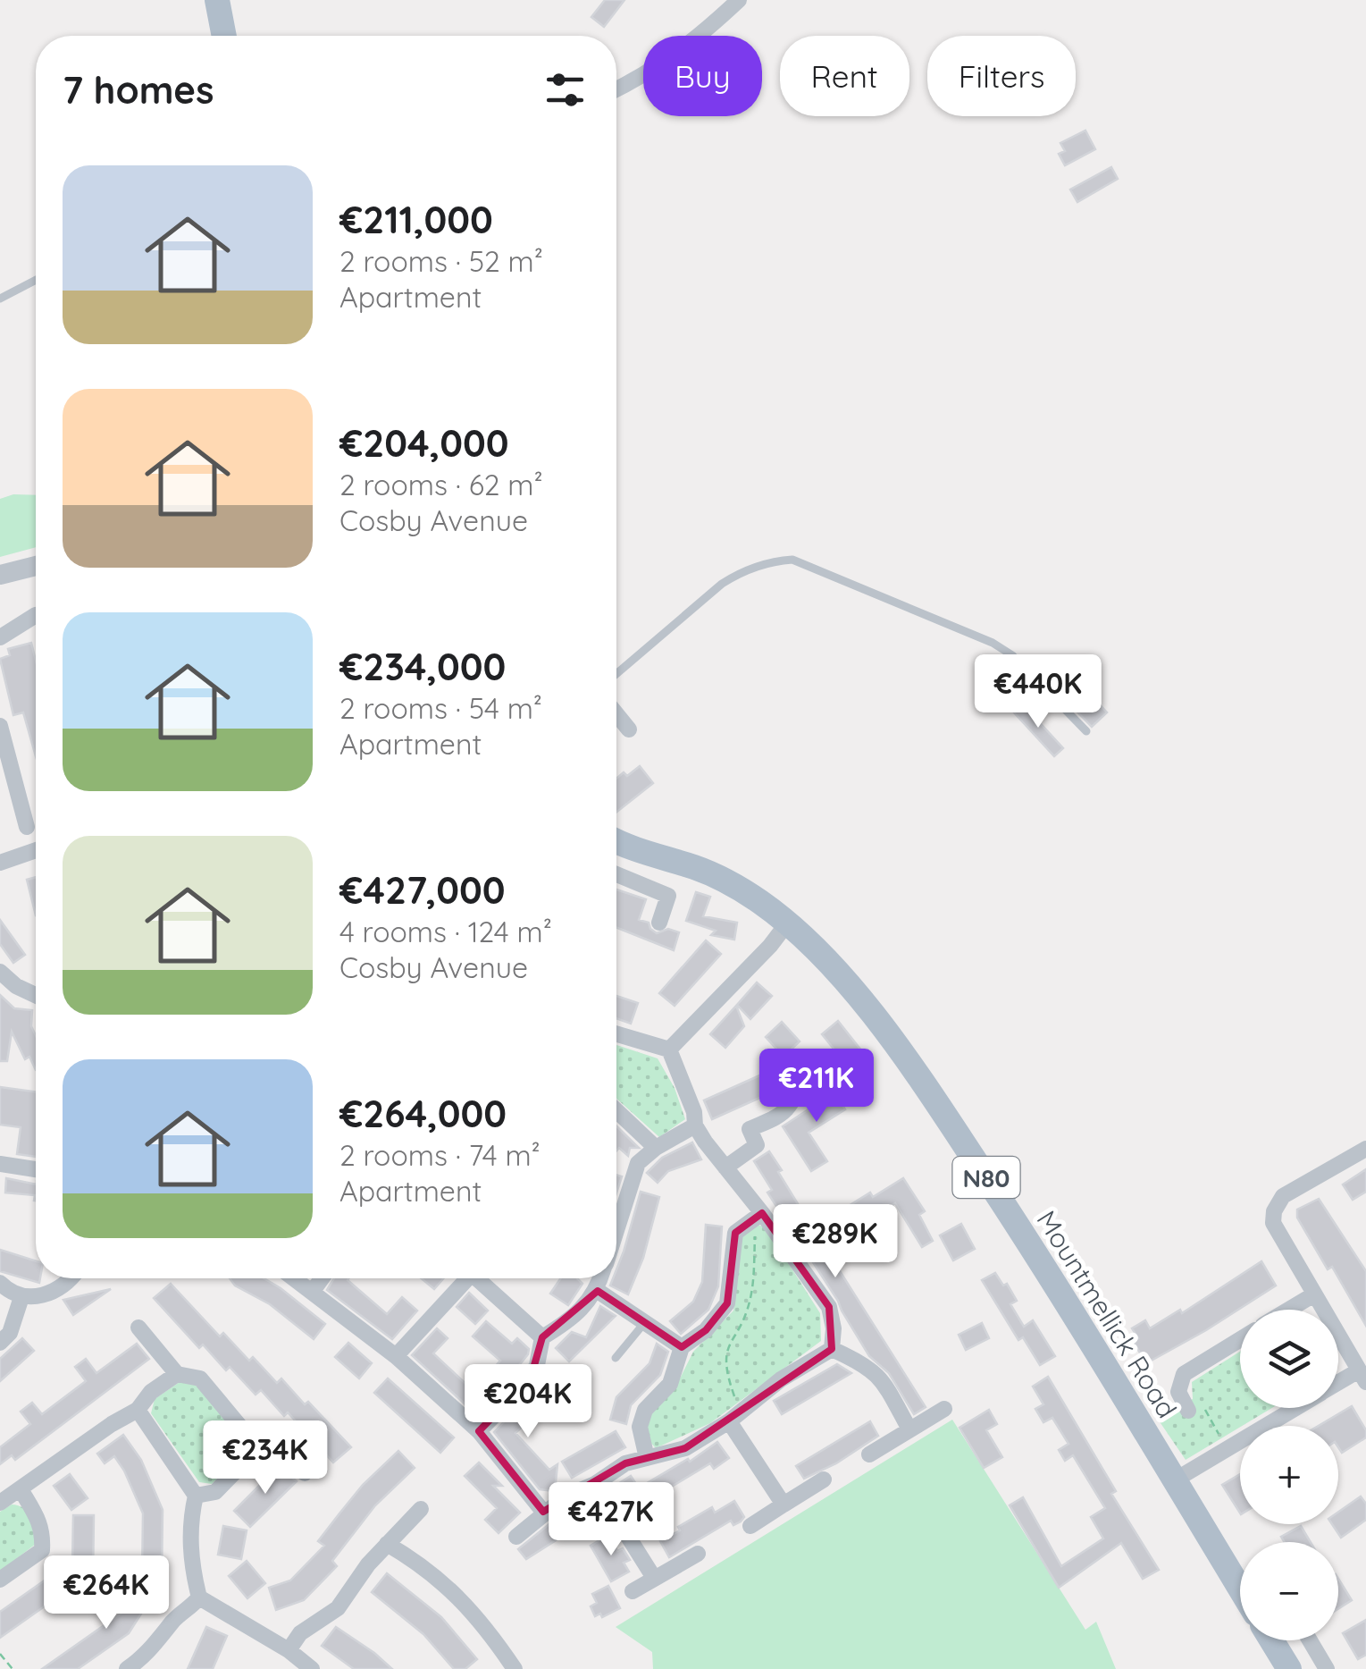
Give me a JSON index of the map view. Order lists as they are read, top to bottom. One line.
{"streets":{"main road":["N80","Mountmellick Road"]},"page":{"chip":["Buy","Rent","Filters"],"heading":"7 homes","list":[{"name":"€211,000","note":"2 rooms · 52 m² · Apartment"},{"name":"€204,000","note":"2 rooms · 62 m² · Cosby Avenue"},{"name":"€234,000","note":"2 rooms · 54 m² · Apartment"},{"name":"€427,000","note":"4 rooms · 124 m² · Cosby Avenue"},{"name":"€264,000","note":"2 rooms · 74 m² · Apartment"}],"price":["€440K","€211K","€289K","€204K","€234K","€427K","€264K"],"map_buttons":["+","−"]}}
